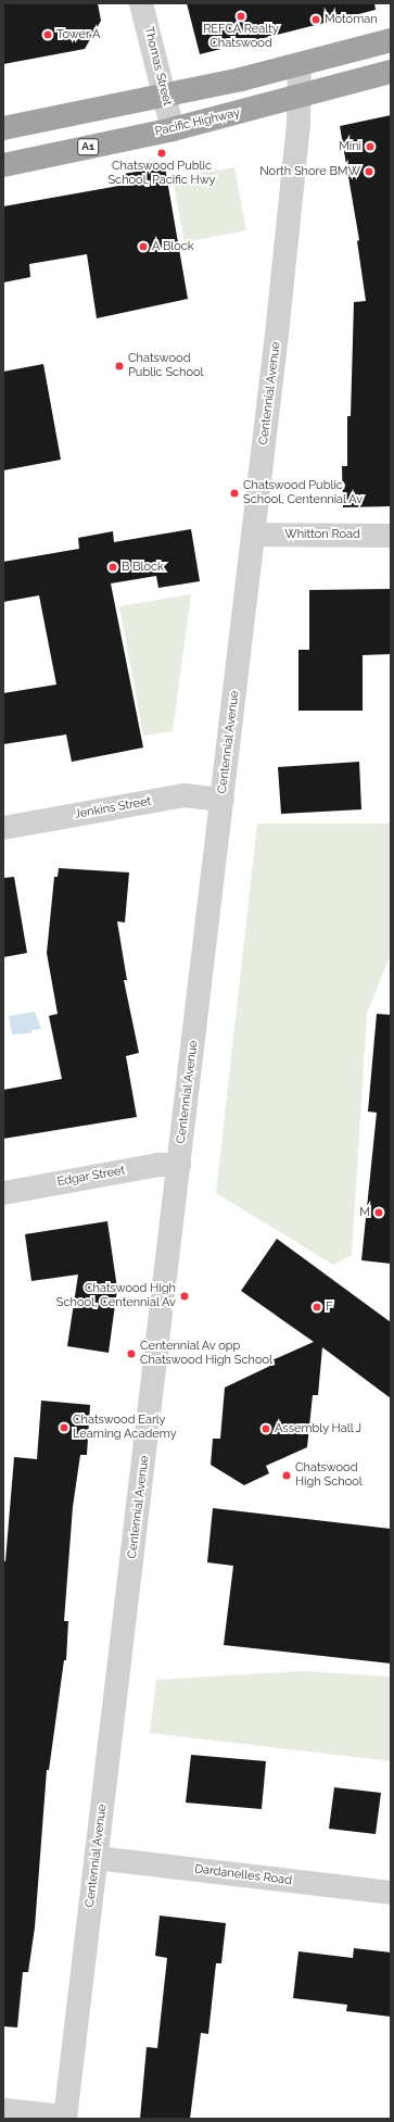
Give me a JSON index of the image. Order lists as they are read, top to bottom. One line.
{"streets":{"highway":["Pacific Highway","A1"],"street":["Thomas Street","Centennial Avenue","Whitton Road","Jenkins Street","Edgar Street","Dardanelles Road"]},"crossings":[["Thomas Street","Pacific Highway"],["Pacific Highway","Centennial Avenue"],["Centennial Avenue","Whitton Road"],["Centennial Avenue","Jenkins Street"],["Centennial Avenue","Edgar Street"],["Centennial Avenue","Dardanelles Road"]],"places":["REFCA Realty Chatswood","Motoman","Tower A","Mini","Chatswood Public School, Pacific Hwy","North Shore BMW","A Block","Chatswood Public School","Chatswood Public School, Centennial Av","B Block","M","Chatswood High School, Centennial Av","F","Centennial Av opp Chatswood High School","Chatswood Early Learning Academy","Assembly Hall J","Chatswood High School"]}
